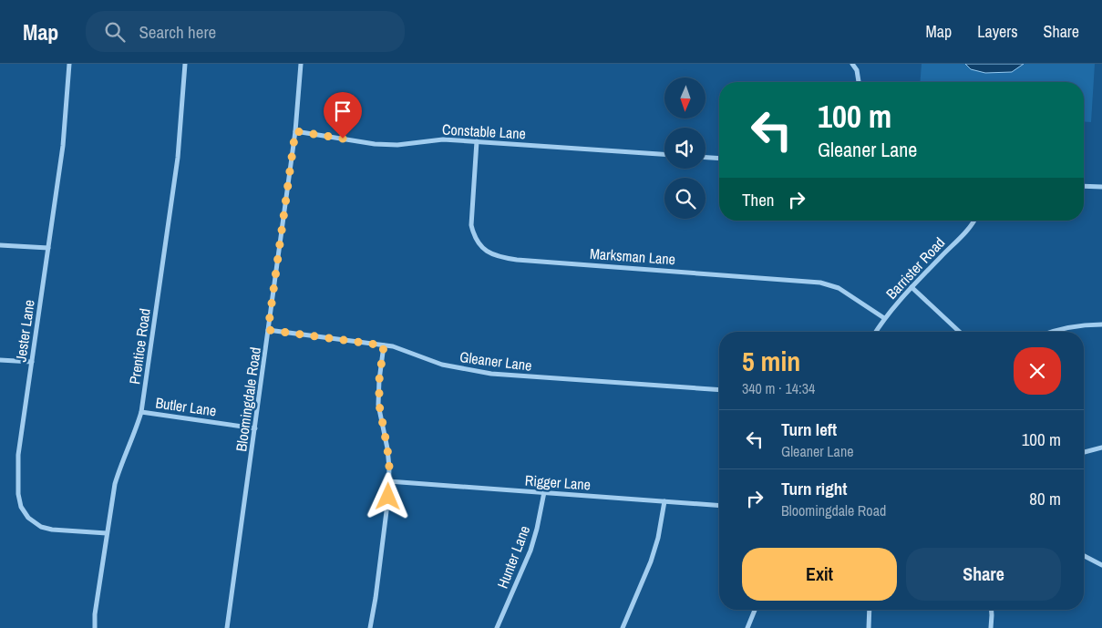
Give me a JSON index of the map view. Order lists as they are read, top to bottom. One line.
{"streets":{"street":["Constable Lane","Marksman Lane","Barrister Road","Jester Lane","Prentice Road","Gleaner Lane","Bloomingdale Road","Butler Lane","Rigger Lane","Hunter Lane"]},"crossings":[["Constable Lane","Marksman Lane"],["Constable Lane","Bloomingdale Road"],["Marksman Lane","Barrister Road"],["Jester Lane","Prentice Road"],["Prentice Road","Butler Lane"],["Gleaner Lane","Bloomingdale Road"],["Bloomingdale Road","Butler Lane"],["Rigger Lane","Hunter Lane"]],"north":"bottom","page":{"header":"Map","search":"Search here","nav":["Map","Layers","Share"],"turn":["100 m","Gleaner Lane"],"then":"Then","heading":["5 min","340 m · 14:34"],"list":[{"name":"Turn left","note":"Gleaner Lane","value":"100 m"},{"name":"Turn right","note":"Bloomingdale Road","value":"80 m"}],"buttons":["Exit","Share"]}}
